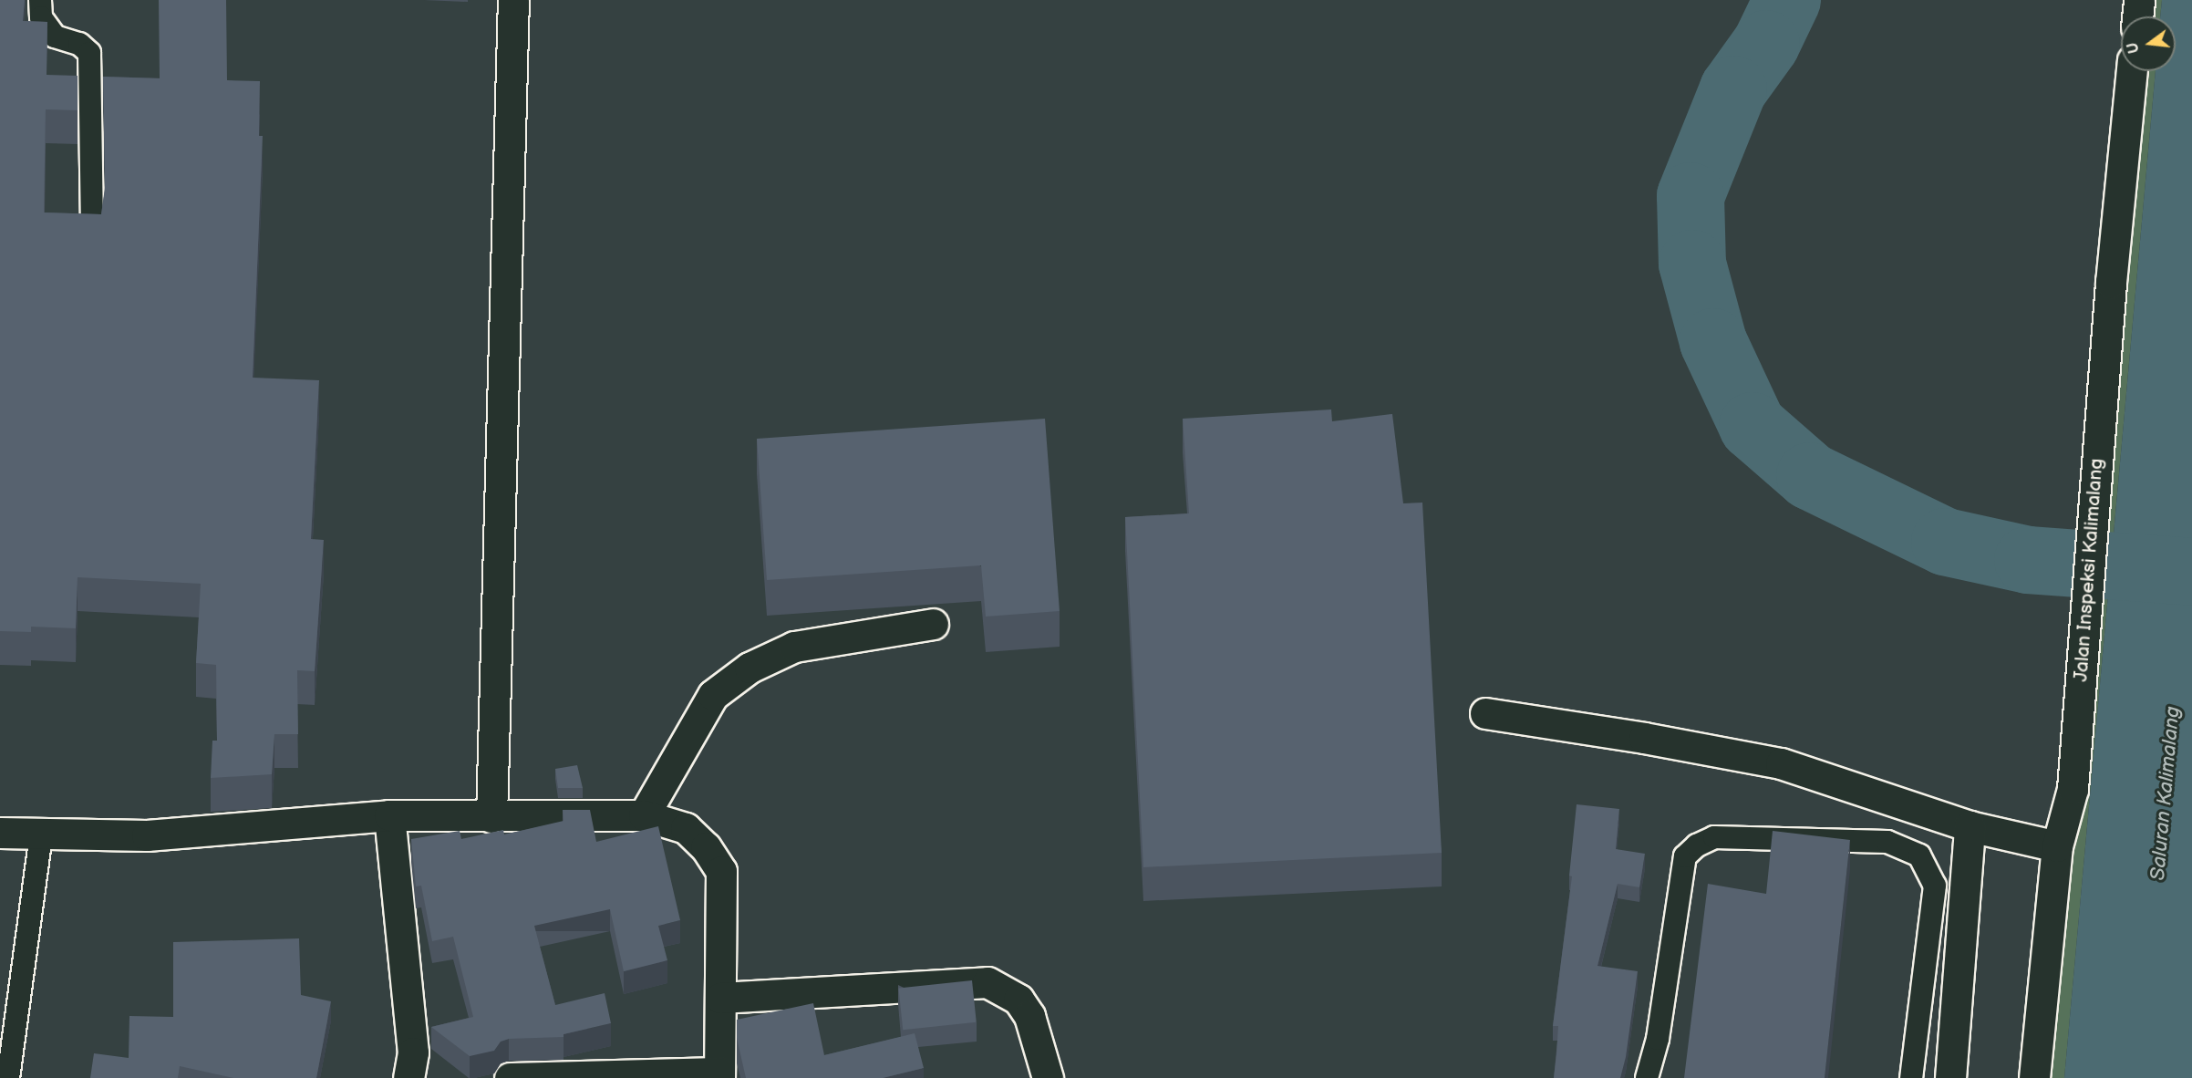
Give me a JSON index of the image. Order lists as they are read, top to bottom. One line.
{"streets":{"street":["Jalan Inspeksi Kalimalang"]},"water":["Saluran Kalimalang"],"north":"left"}
